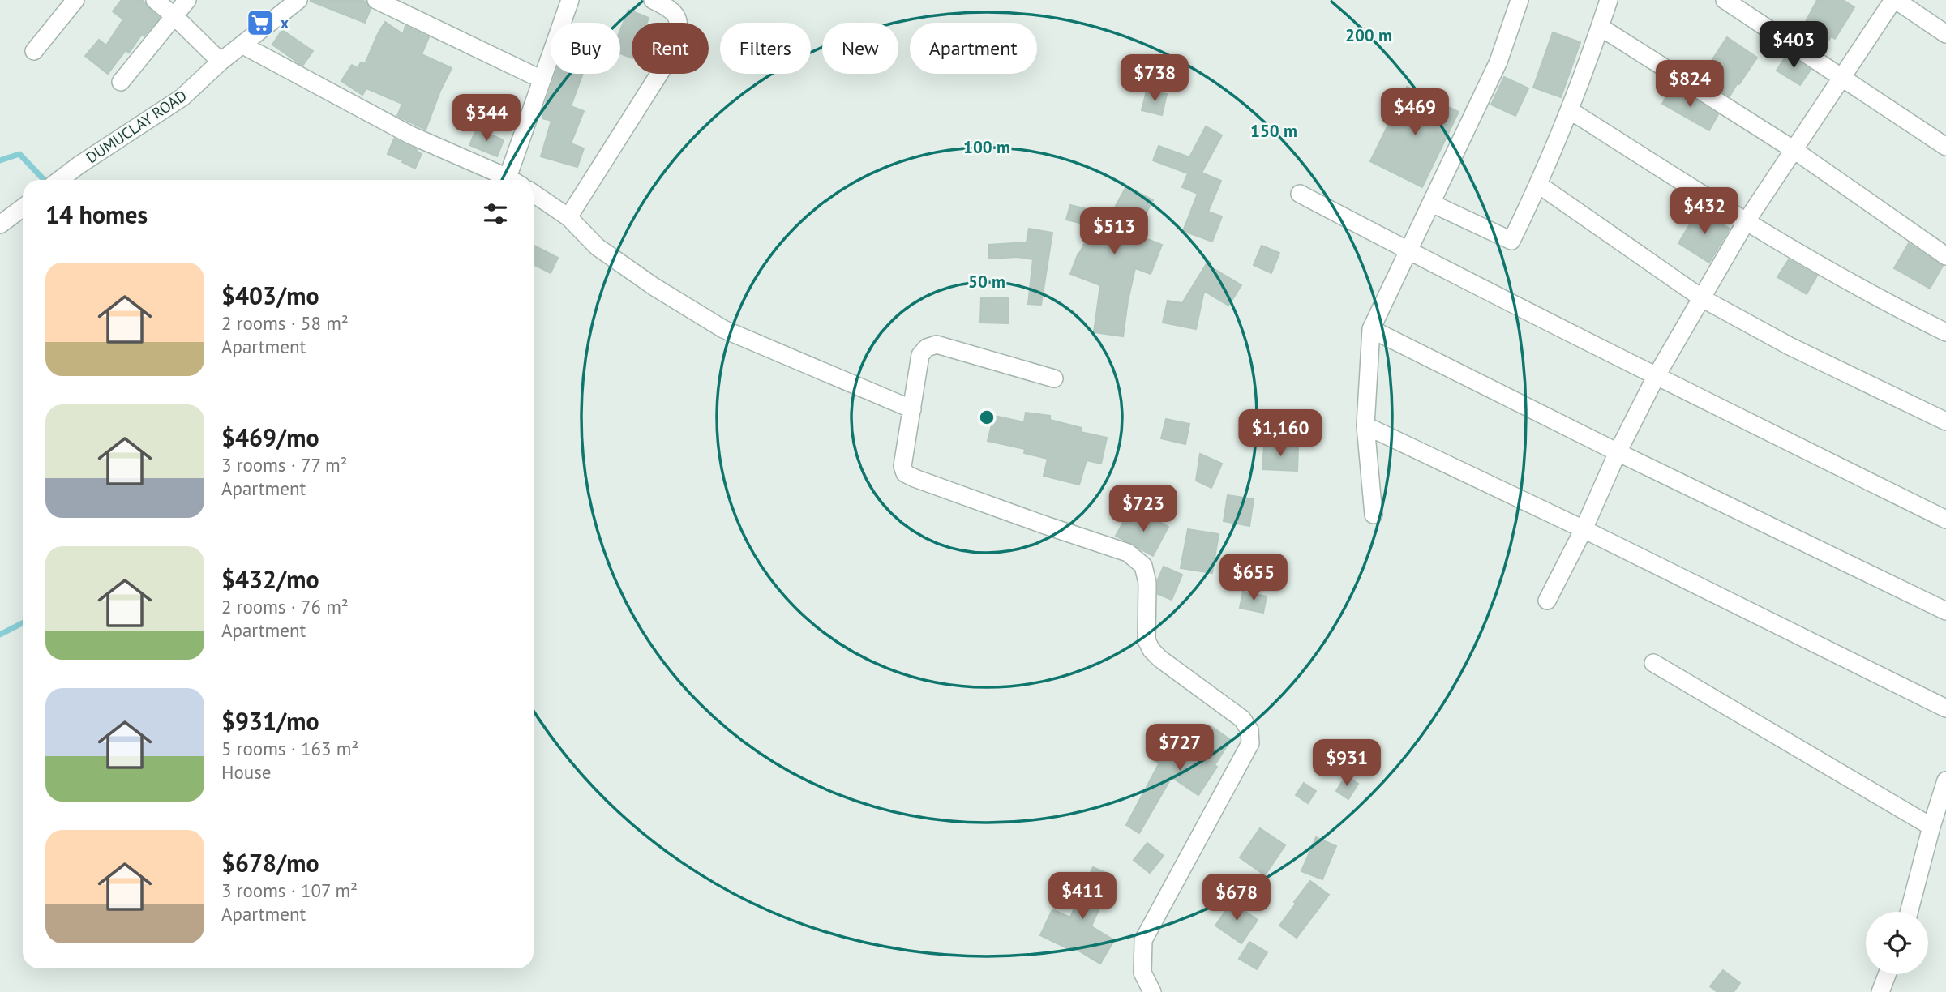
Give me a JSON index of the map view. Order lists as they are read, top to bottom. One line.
{"streets":{"street":["DUMUCLAY ROAD"]},"places":{"supermarket":["x"]},"page":{"price":["$403","$738","$824","$469","$344","$432","$513","$1,160","$723","$655","$727","$931","$411","$678"],"chip":["Buy","Rent","Filters","New","Apartment"],"heading":"14 homes","list":[{"name":"$403/mo","note":"2 rooms · 58 m² · Apartment"},{"name":"$469/mo","note":"3 rooms · 77 m² · Apartment"},{"name":"$432/mo","note":"2 rooms · 76 m² · Apartment"},{"name":"$931/mo","note":"5 rooms · 163 m² · House"},{"name":"$678/mo","note":"3 rooms · 107 m² · Apartment"}]},"rings":["200 m","150 m","100 m","50 m"]}
